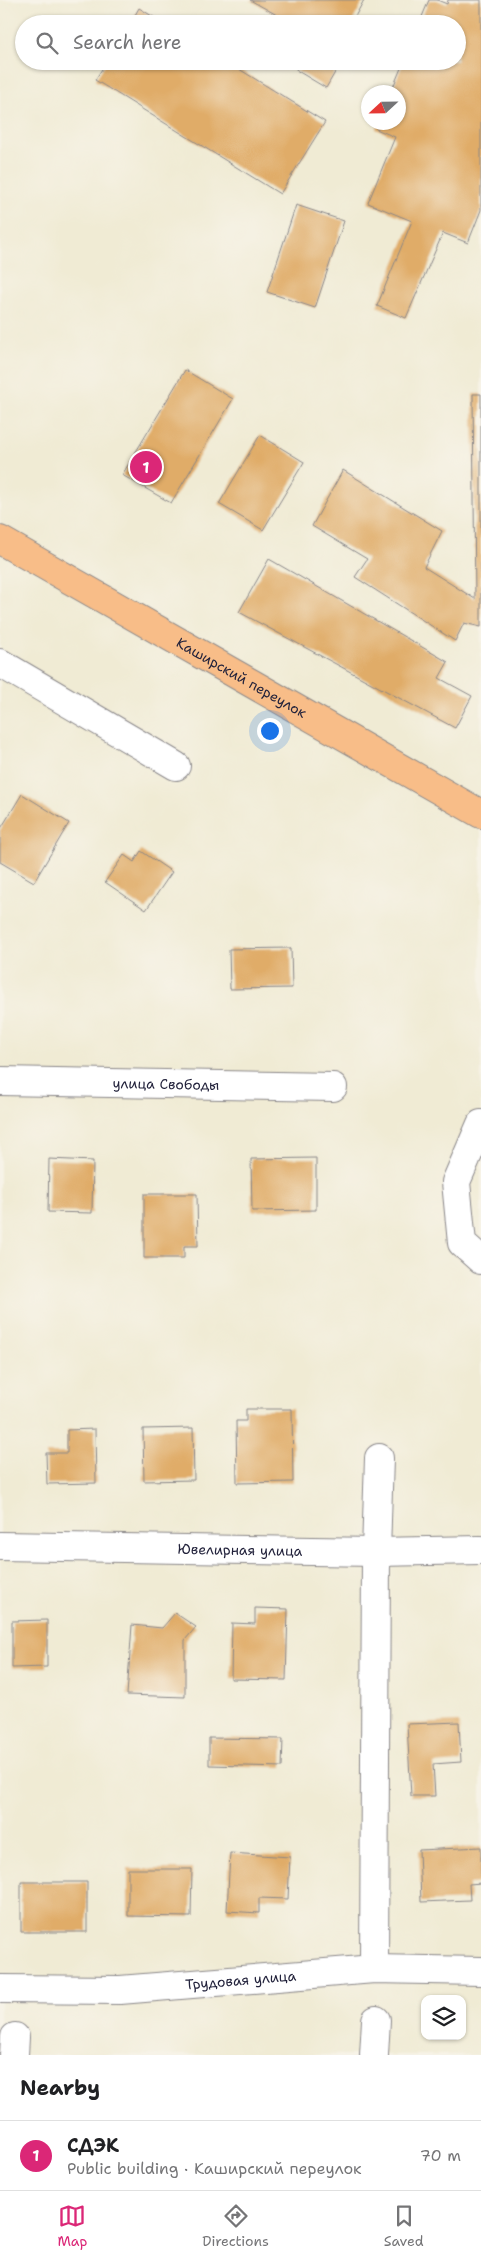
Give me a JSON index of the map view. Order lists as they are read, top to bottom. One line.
{"streets":{"main road":["Каширский переулок"],"street":["улица Свободы","Ювелирная улица","Трудовая улица"]},"north":"left","page":{"search":"Search here","pins":"1","heading":"Nearby","list":[{"mark":"1","name":"СДЭК","note":"Public building · Каширский переулок","value":"70 m"}],"nav":["Map","Directions","Saved"]}}
